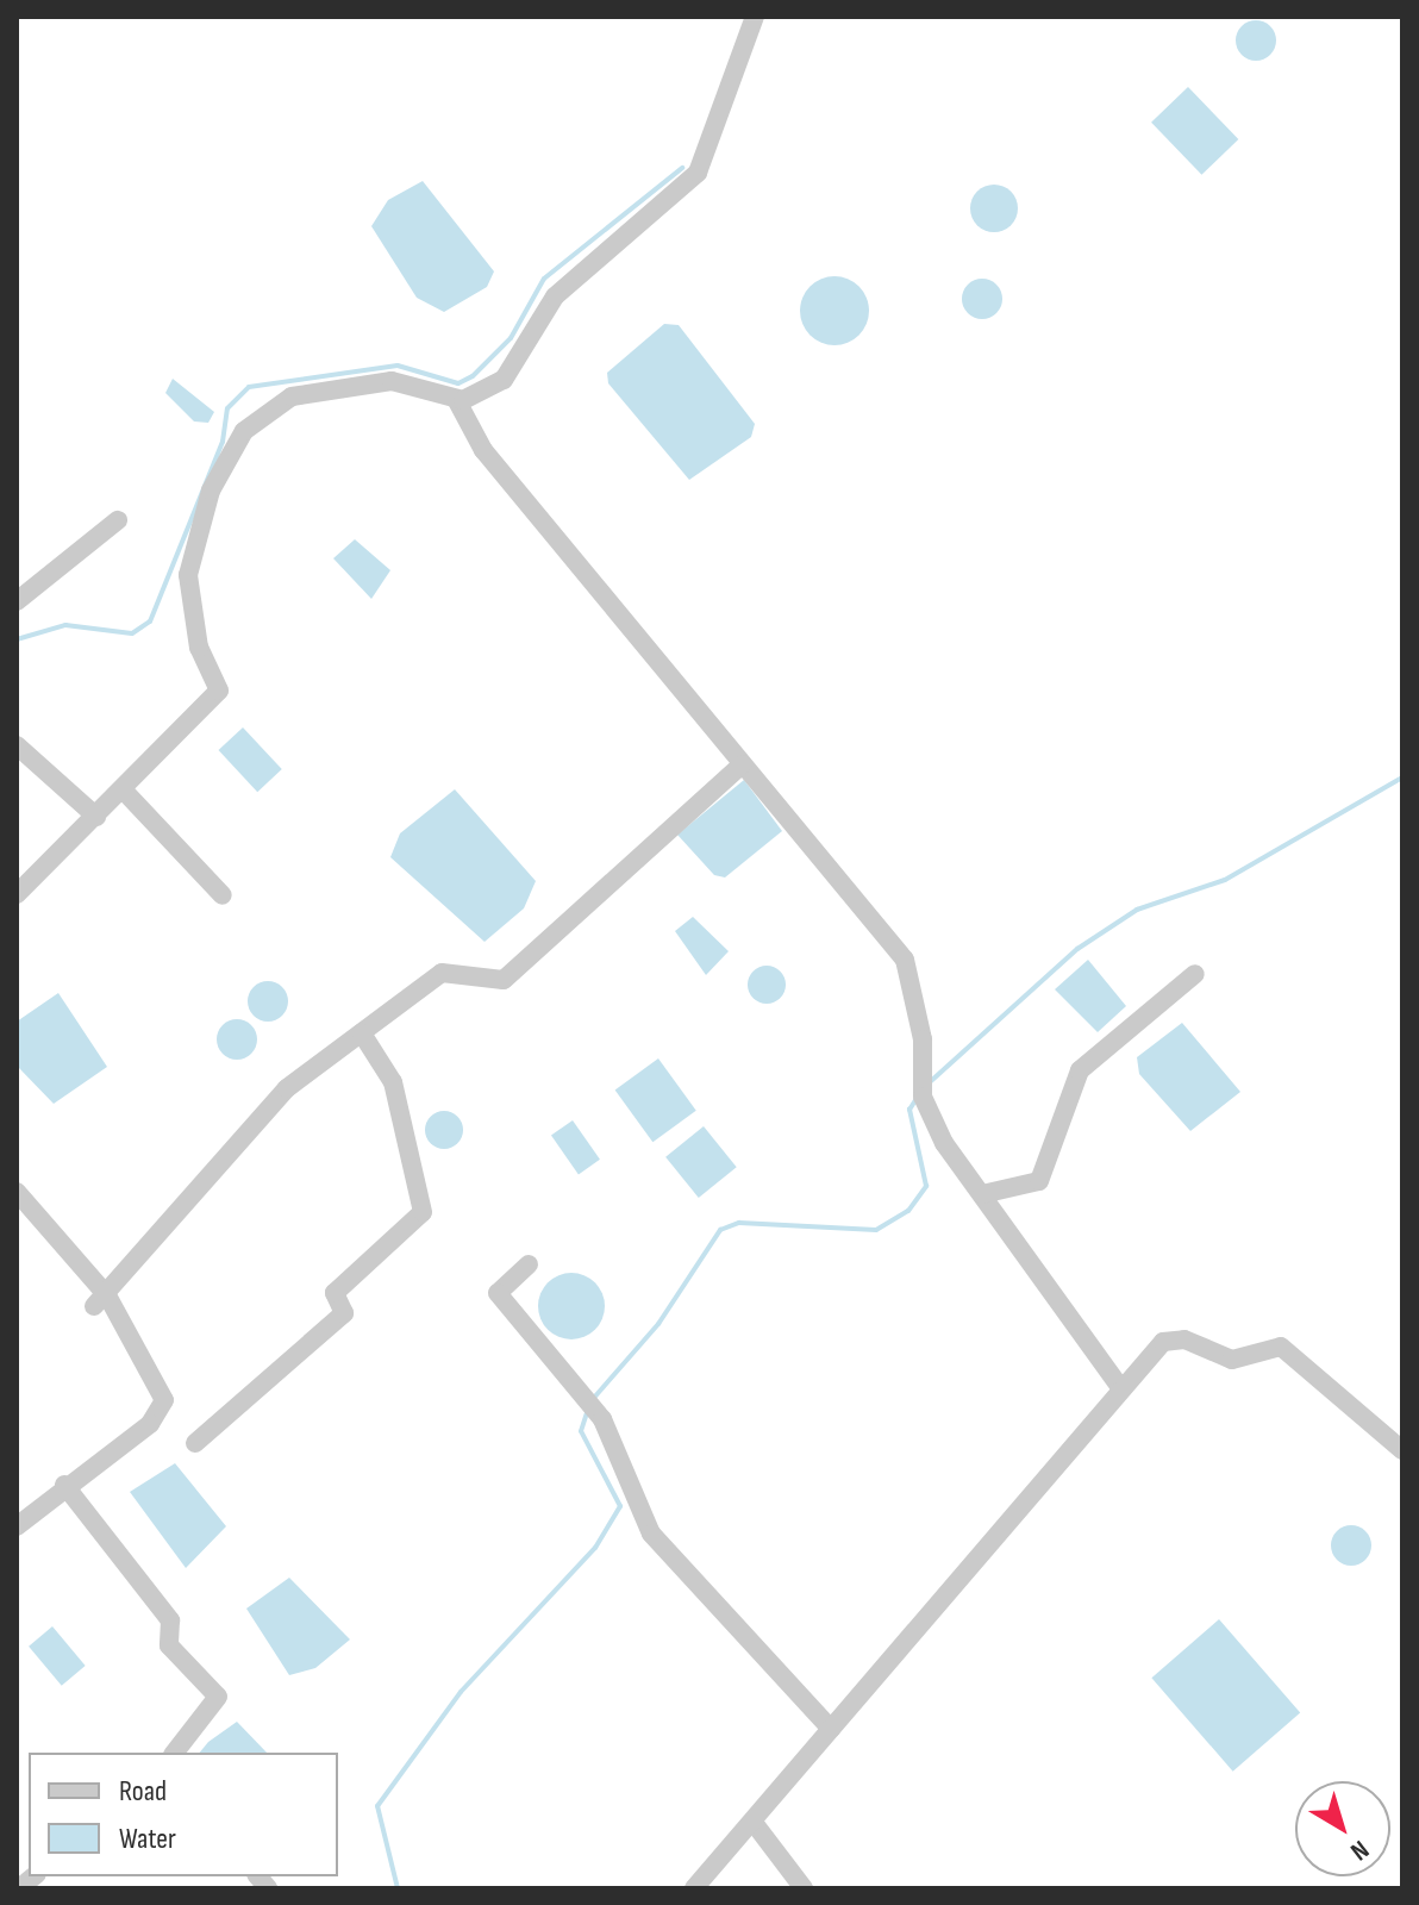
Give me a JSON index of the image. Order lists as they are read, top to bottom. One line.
{"legend":["Road","Water"],"north":"bottom right"}
